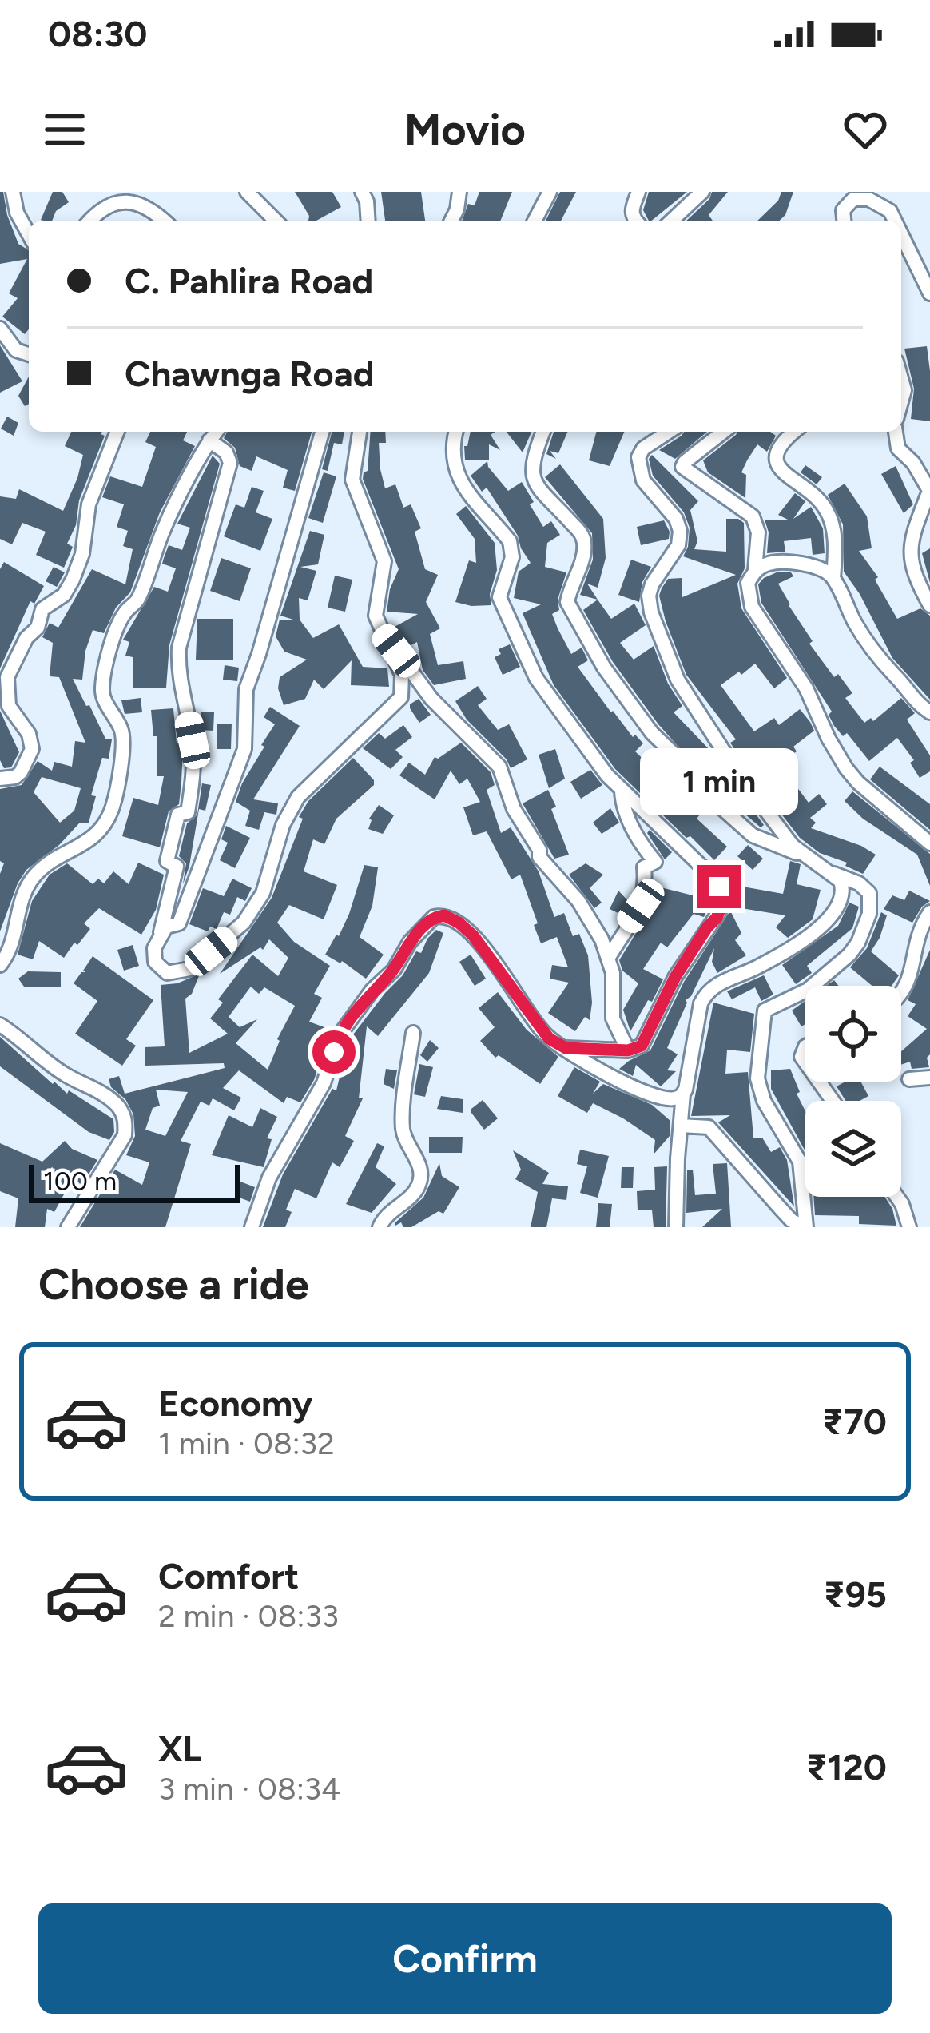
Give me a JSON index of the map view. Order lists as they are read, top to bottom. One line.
{"scale_bar":"100 m","page":{"status":"08:30","header":"Movio","banner":["C. Pahlira Road","Chawnga Road"],"bubble":"1 min","scale":"100 m","heading":"Choose a ride","list":[{"name":"Economy","note":"1 min · 08:32","value":"₹70"},{"name":"Comfort","note":"2 min · 08:33","value":"₹95"},{"name":"XL","note":"3 min · 08:34","value":"₹120"}],"buttons":"Confirm"}}
